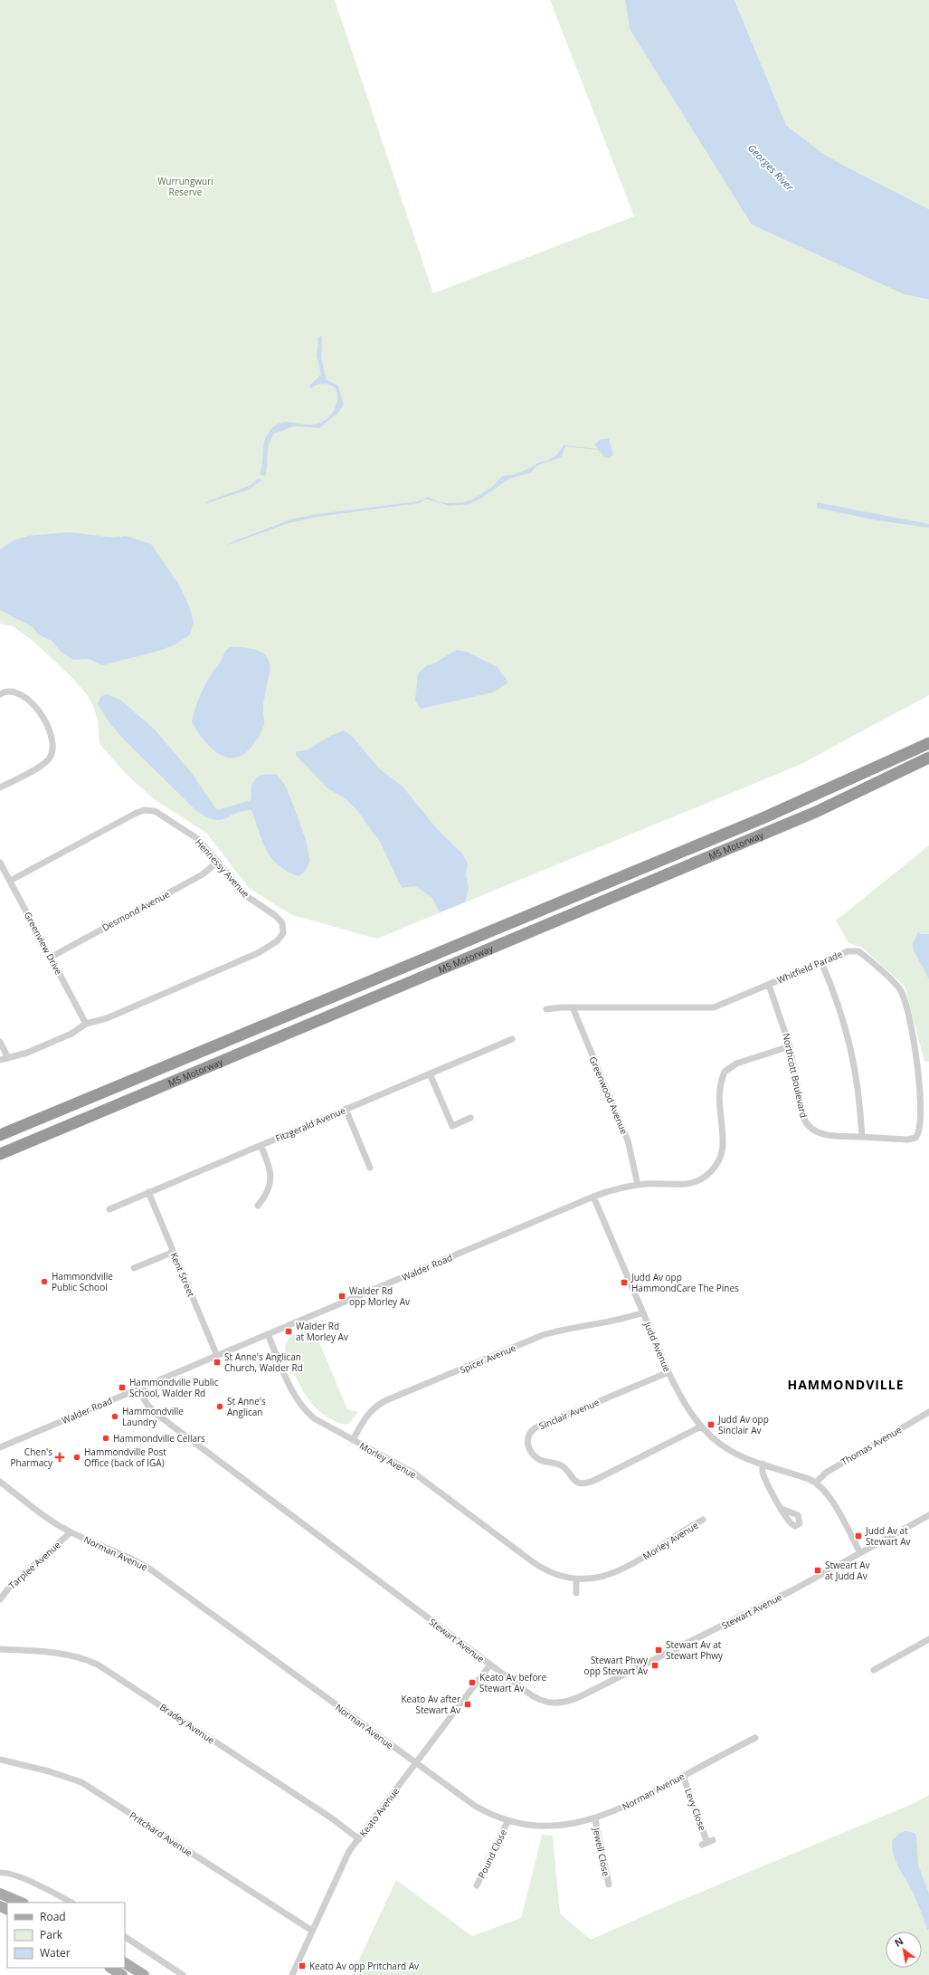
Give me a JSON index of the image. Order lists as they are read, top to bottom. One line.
{"streets":{"highway":["M5 Motorway"],"street":["Hennessy Avenue","Desmond Avenue","Greenview Drive","Whitfield Parade","Northcott Boulevard","Greenwood Avenue","Fitzgerald Avenue","Walder Road","Kent Street","Judd Avenue","Spicer Avenue","Sinclair Avenue","Thomas Avenue","Morley Avenue","Norman Avenue","Tarplee Avenue","Stewart Avenue","Bradey Avenue","Levy Close","Keato Avenue","Pritchard Avenue","Jewell Close","Pound Close"]},"crossings":[["Hennessy Avenue","Desmond Avenue"],["Hennessy Avenue","Greenview Drive"],["Desmond Avenue","Greenview Drive"],["Whitfield Parade","Northcott Boulevard"],["Whitfield Parade","Greenwood Avenue"],["Northcott Boulevard","Walder Road"],["Greenwood Avenue","Walder Road"],["Fitzgerald Avenue","Kent Street"],["Walder Road","Kent Street"],["Walder Road","Judd Avenue"],["Walder Road","Morley Avenue"],["Walder Road","Stewart Avenue"],["Judd Avenue","Spicer Avenue"],["Judd Avenue","Sinclair Avenue"],["Judd Avenue","Thomas Avenue"],["Judd Avenue","Stewart Avenue"],["Spicer Avenue","Morley Avenue"],["Norman Avenue","Tarplee Avenue"],["Norman Avenue","Levy Close"],["Norman Avenue","Keato Avenue"],["Norman Avenue","Jewell Close"],["Norman Avenue","Pound Close"],["Stewart Avenue","Keato Avenue"],["Bradey Avenue","Keato Avenue"],["Keato Avenue","Pritchard Avenue"]],"districts":["HAMMONDVILLE"],"water":["Georges River"],"parks":["Wurrungwuri Reserve"],"places":{"other":["Hammondville Public School","St Anne's Anglican","Hammondville Laundry","Hammondville Cellars","Hammondville Post Office (back of IGA)"],"transit":["Judd Av opp HammondCare The Pines","Walder Rd opp Morley Av","Walder Rd at Morley Av","St Anne's Anglican Church, Walder Rd","Hammondville Public School, Walder Rd","Judd Av opp Sinclair Av","Judd Av at Stewart Av","Stweart Av at Judd Av","Stewart Av at Stewart Phwy","Stewart Phwy opp Stewart Av","Keato Av before Stewart Av","Keato Av after Stewart Av","Keato Av opp Pritchard Av"],"health":["Chen's Pharmacy"]},"legend":["Road","Park","Water"],"north":"top left"}
